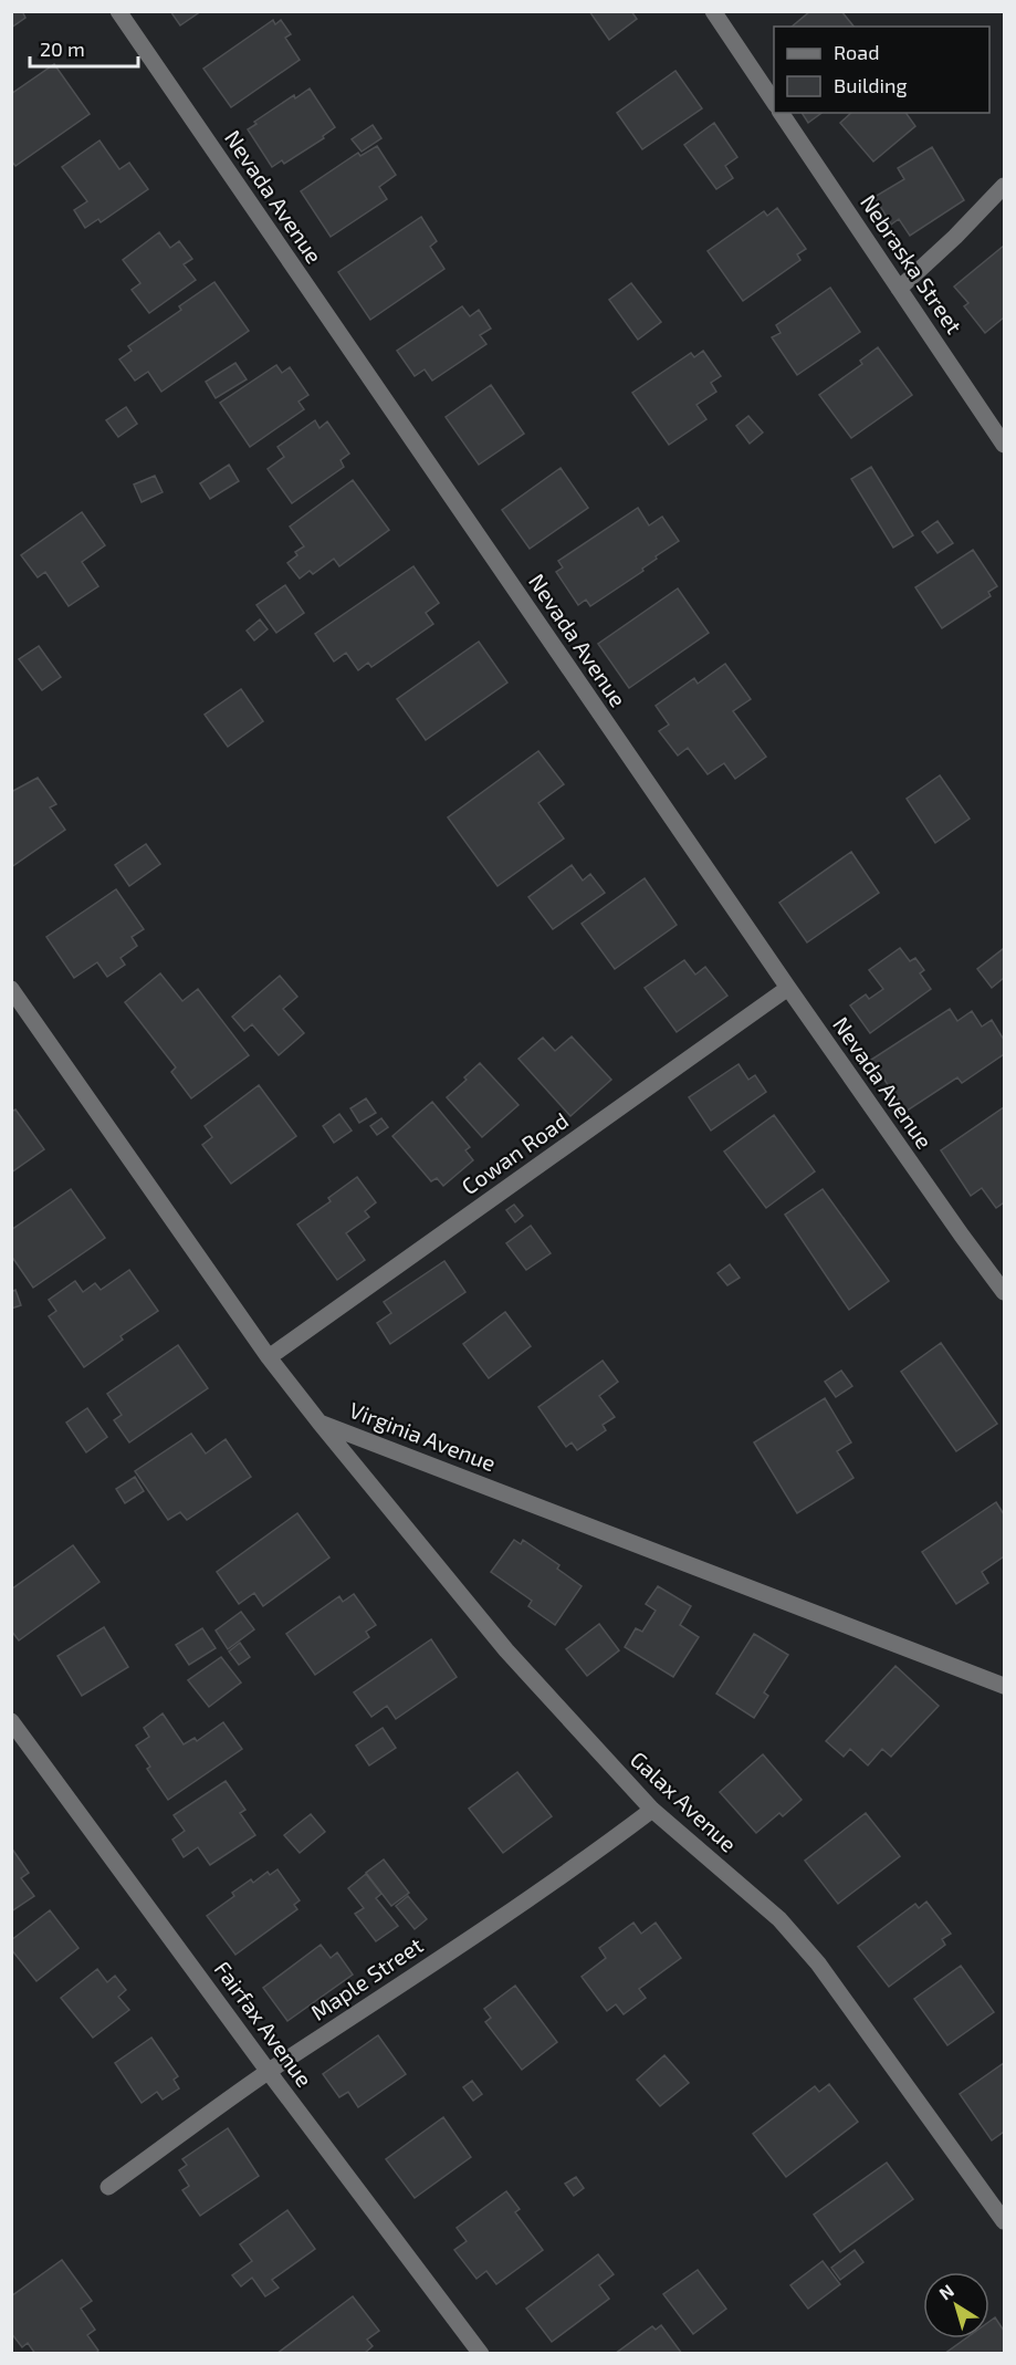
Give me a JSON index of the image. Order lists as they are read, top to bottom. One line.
{"streets":{"street":["Nevada Avenue","Nebraska Street","Cowan Road","Virginia Avenue","Galax Avenue","Maple Street","Fairfax Avenue"]},"crossings":[["Nevada Avenue","Cowan Road"],["Cowan Road","Virginia Avenue"],["Virginia Avenue","Galax Avenue"],["Galax Avenue","Maple Street"],["Maple Street","Fairfax Avenue"]],"legend":["Road","Building"],"scale_bar":"20 m","north":"top left"}
